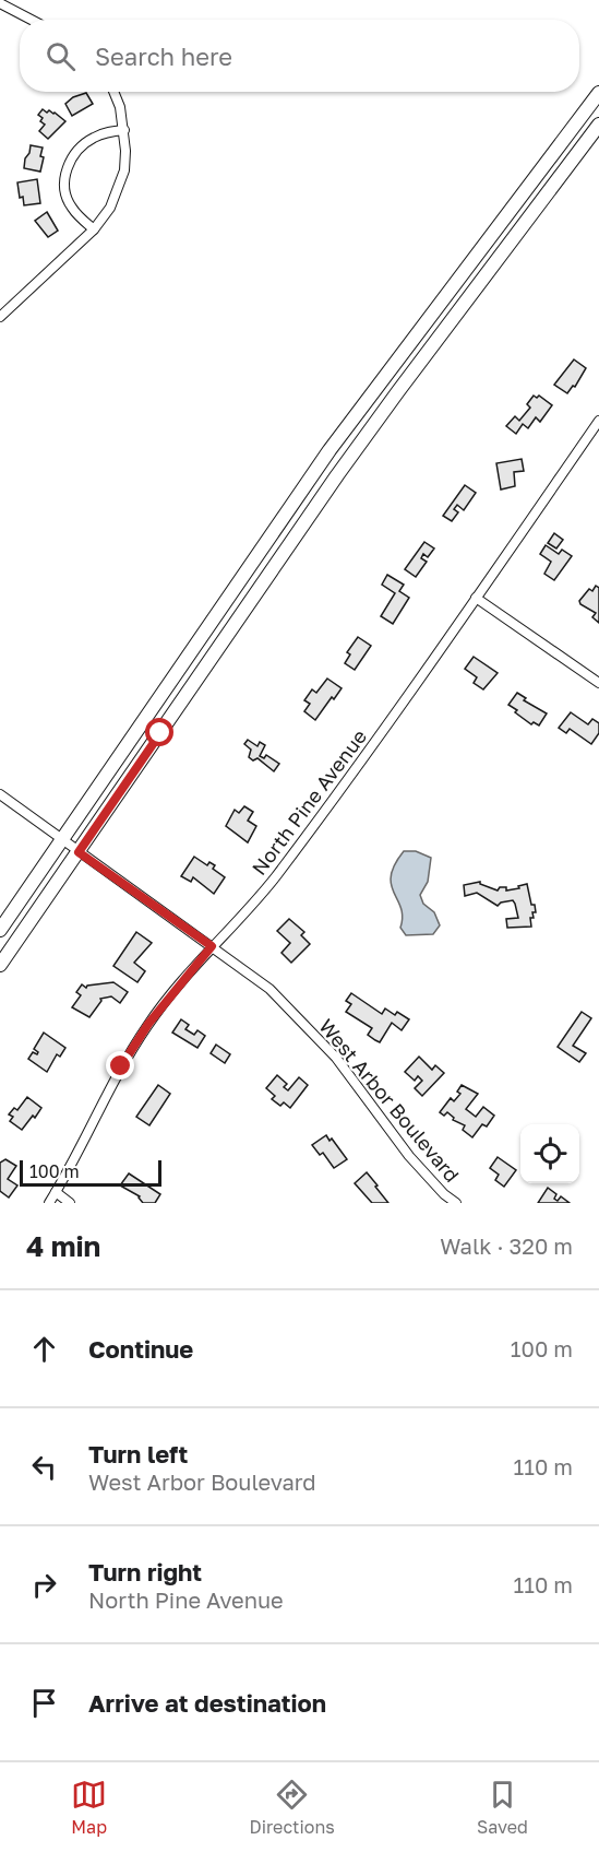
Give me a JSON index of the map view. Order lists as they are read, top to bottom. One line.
{"streets":{"street":["North Pine Avenue","West Arbor Boulevard"]},"crossings":[["North Pine Avenue","West Arbor Boulevard"]],"scale_bar":"100 m","page":{"search":"Search here","scale":"100 m","heading":["4 min","Walk · 320 m"],"list":[["Continue","100 m"],["Turn left","West Arbor Boulevard","110 m"],["Turn right","North Pine Avenue","110 m"],"Arrive at destination"],"nav":["Map","Directions","Saved"]}}
